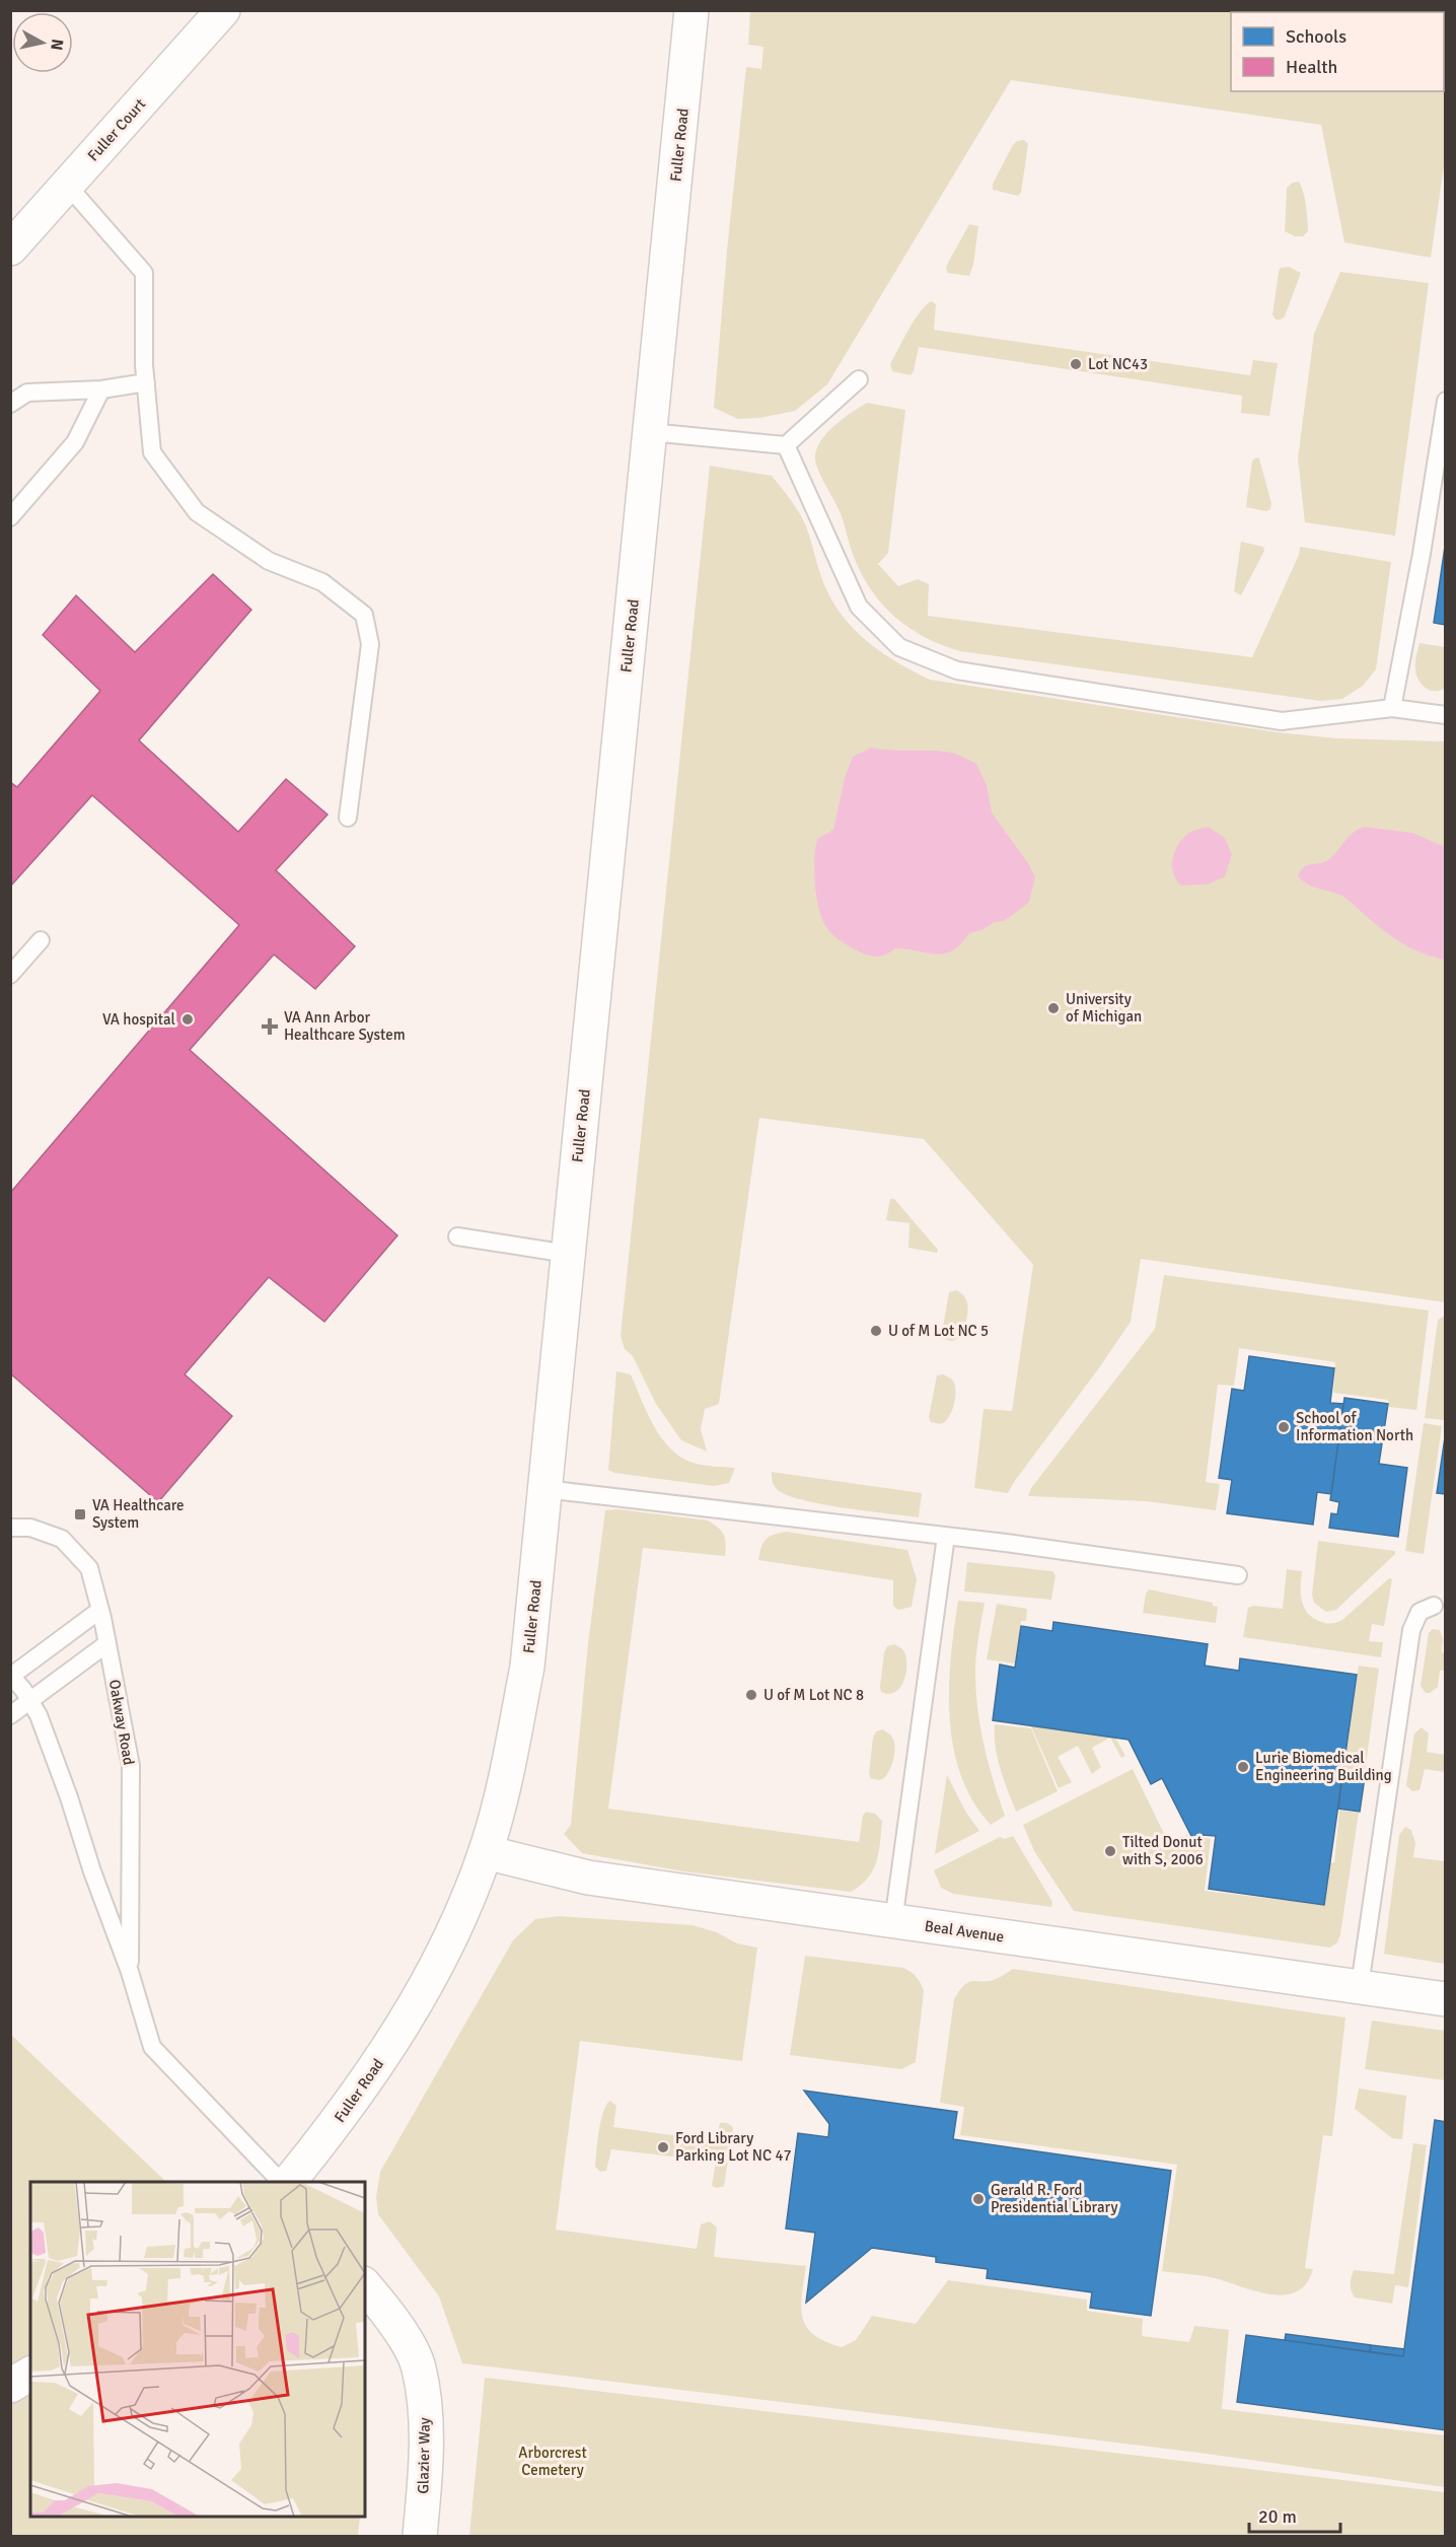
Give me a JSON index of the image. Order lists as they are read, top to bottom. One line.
{"streets":{"main road":["Fuller Court","Fuller Road","Beal Avenue","Glazier Way"],"lane":["Oakway Road"]},"crossings":[["Fuller Road","Beal Avenue"]],"parks":["Arborcrest Cemetery"],"places":{"other":["Lot NC43","University of Michigan","VA hospital","U of M Lot NC 5","School of Information North","U of M Lot NC 8","Lurie Biomedical Engineering Building","Tilted Donut with S, 2006","Ford Library Parking Lot NC 47","Gerald R. Ford Presidential Library"],"health":["VA Ann Arbor Healthcare System"],"transit":["VA Healthcare System"]},"legend":["Schools","Health"],"scale_bar":"20 m","north":"right"}
